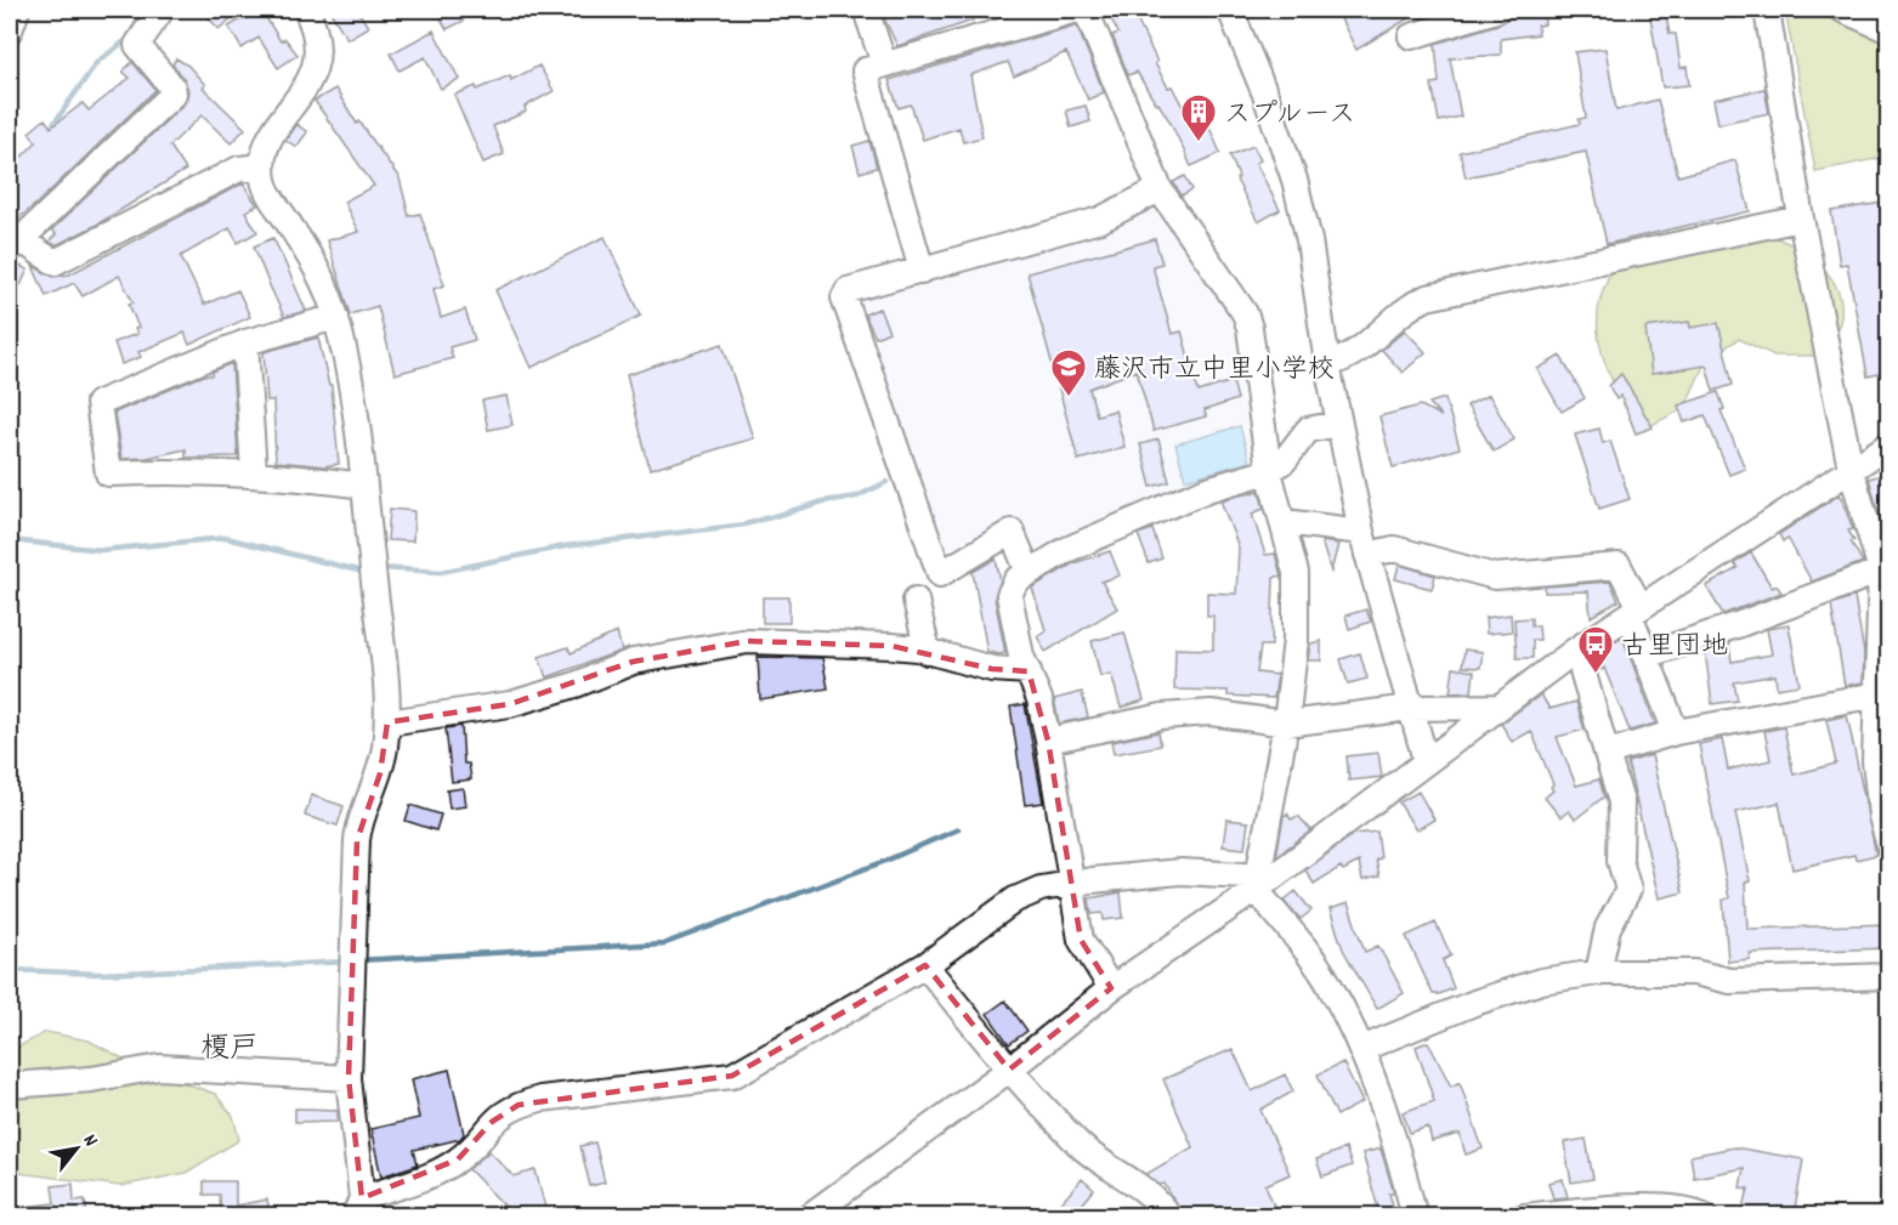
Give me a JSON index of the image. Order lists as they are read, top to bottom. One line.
{"districts":["榎戸"],"places":{"building":["スプルース"],"school or university":["藤沢市立中里小学校"],"bus stop":["古里団地"]},"north":"top right"}
